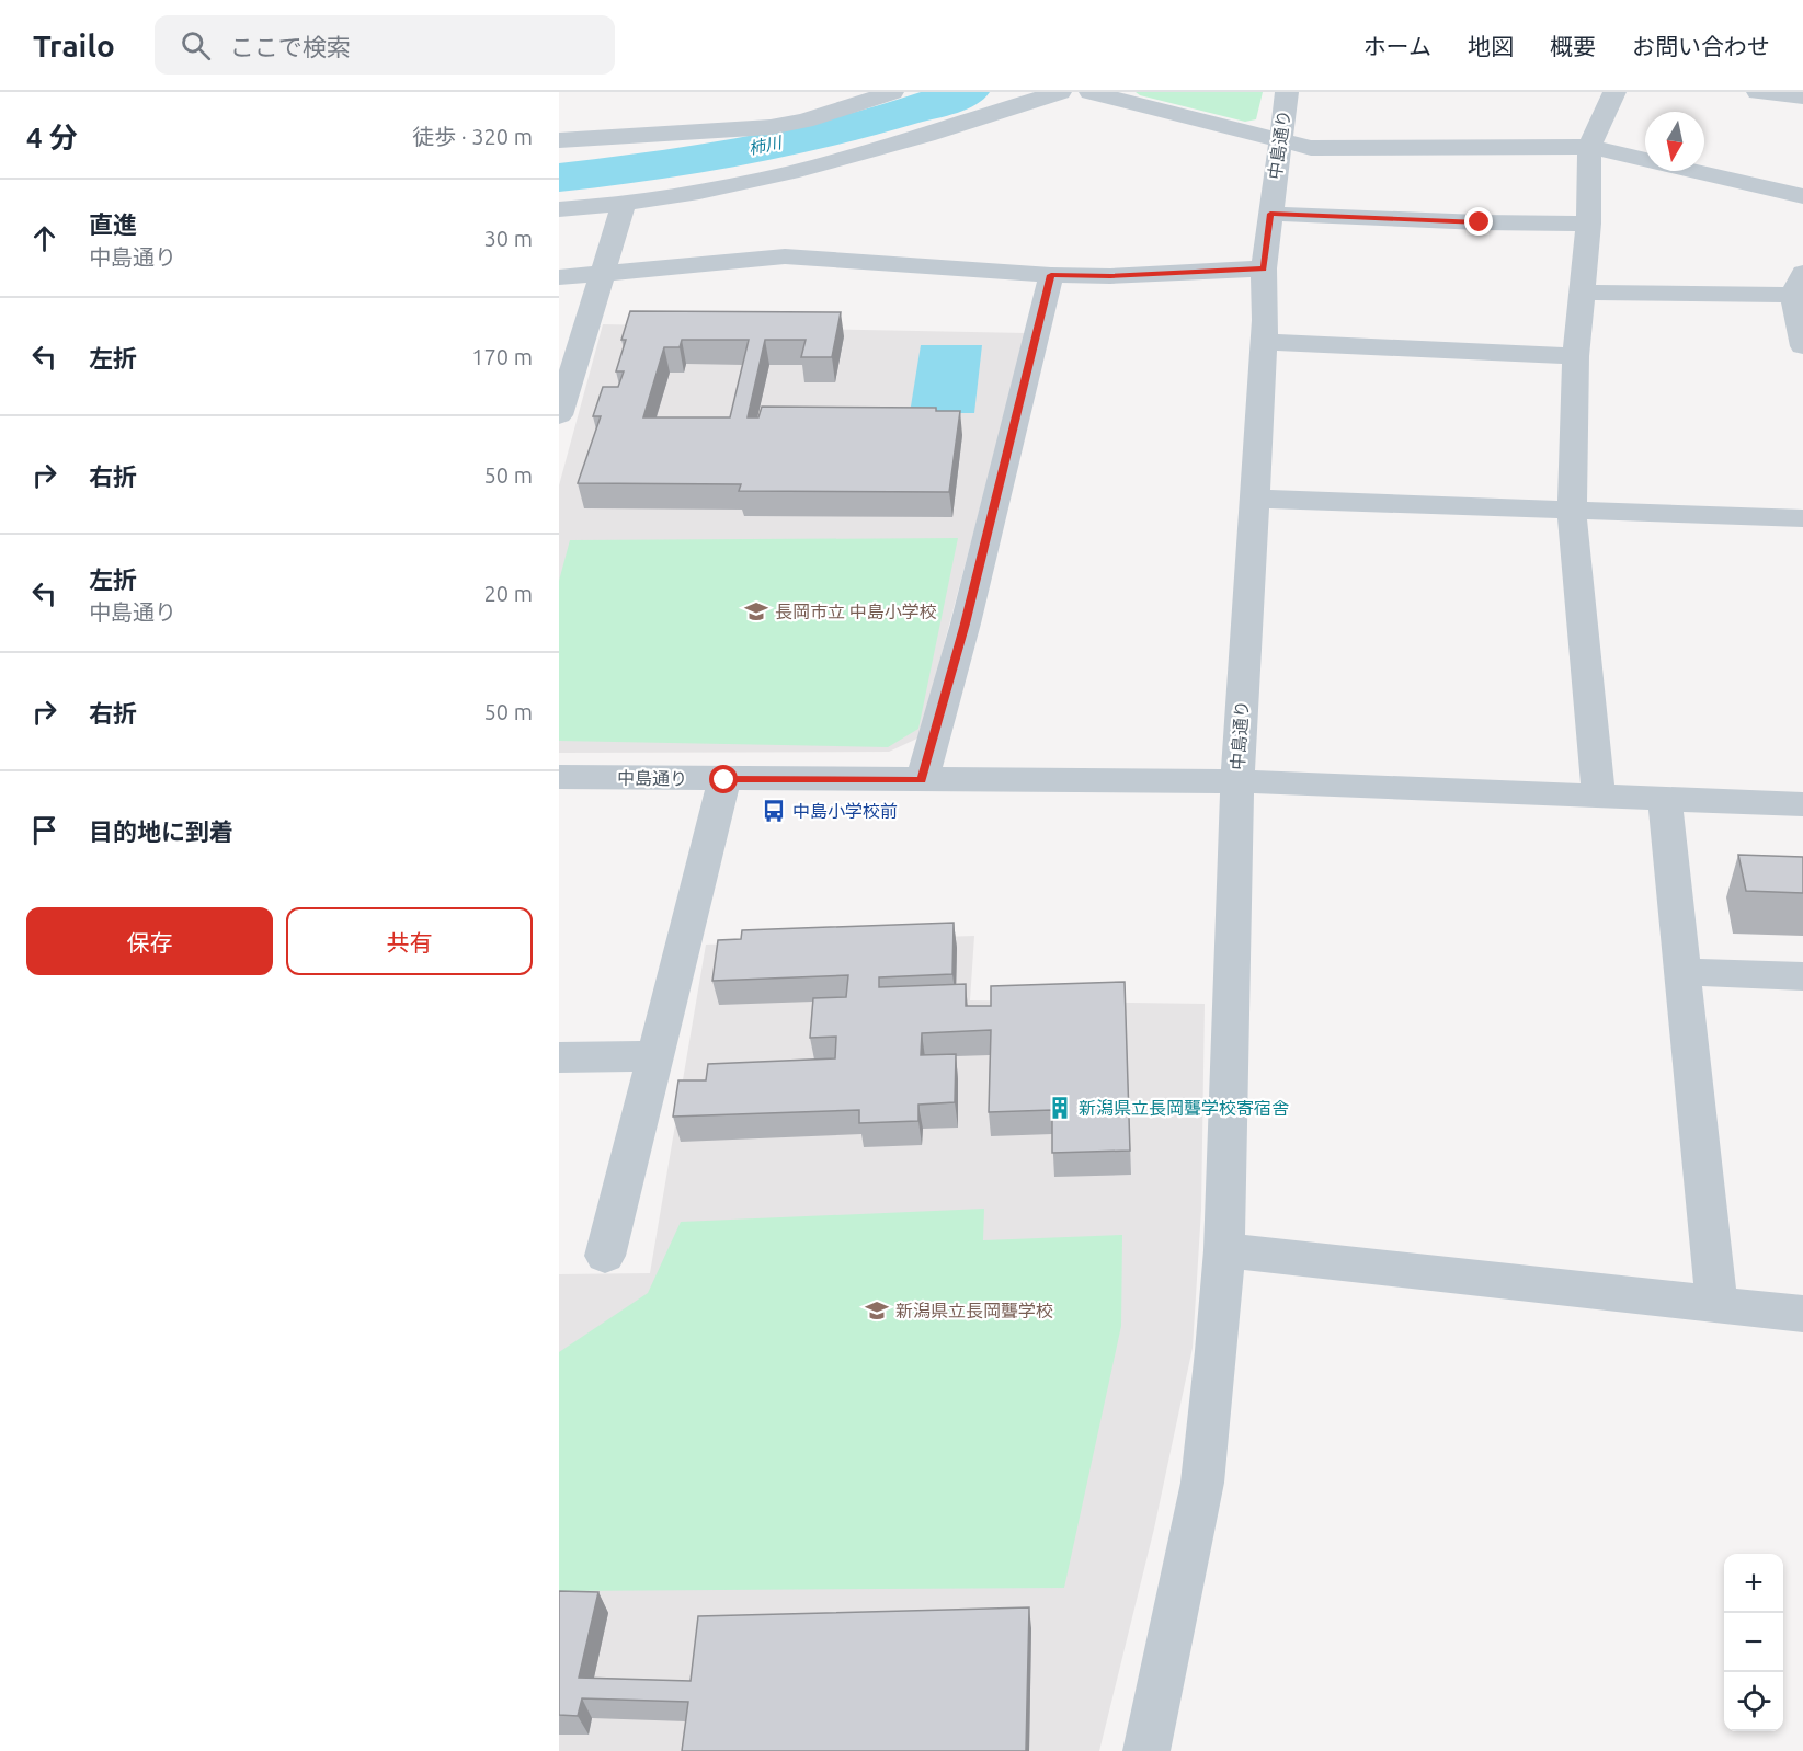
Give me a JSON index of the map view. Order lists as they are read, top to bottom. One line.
{"streets":{"street":["中島通り"]},"water":["柿川"],"places":{"school or university":["長岡市立 中島小学校","新潟県立長岡聾学校"],"bus stop":["中島小学校前"],"building":["新潟県立長岡聾学校寄宿舎"]},"north":"bottom","page":{"header":"Trailo","search":"ここで検索","nav":["ホーム","地図","概要","お問い合わせ"],"heading":["4 分","徒歩 · 320 m"],"list":[["直進","中島通り","30 m"],["左折","170 m"],["右折","50 m"],["左折","中島通り","20 m"],["右折","50 m"],"目的地に到着"],"buttons":["保存","共有"],"map_buttons":["+","−"]}}
